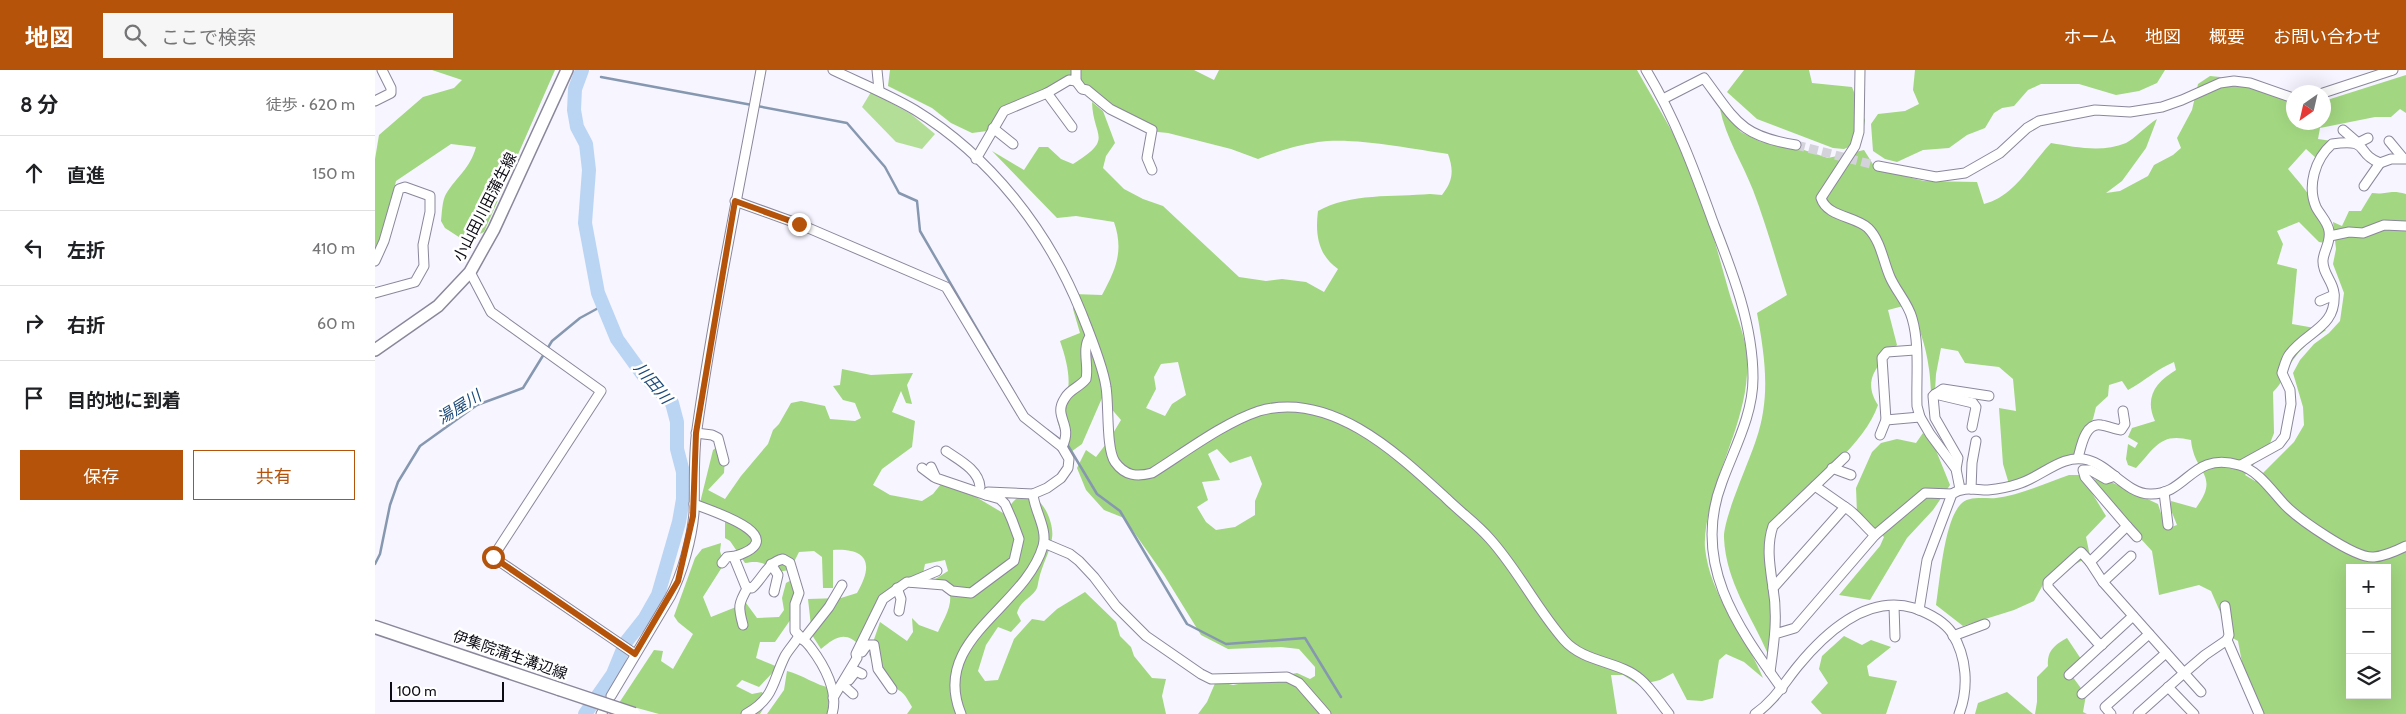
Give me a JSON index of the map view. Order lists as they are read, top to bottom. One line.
{"streets":{"main road":["小山田川田蒲生線","伊集院蒲生溝辺線"]},"water":["川田川","湯屋川"],"scale_bar":"100 m","north":"bottom left","page":{"header":"地図","search":"ここで検索","nav":["ホーム","地図","概要","お問い合わせ"],"heading":["8 分","徒歩 · 620 m"],"list":[["直進","150 m"],["左折","410 m"],["右折","60 m"],"目的地に到着"],"buttons":["保存","共有"],"map_buttons":["+","−"],"scale":"100 m"}}
